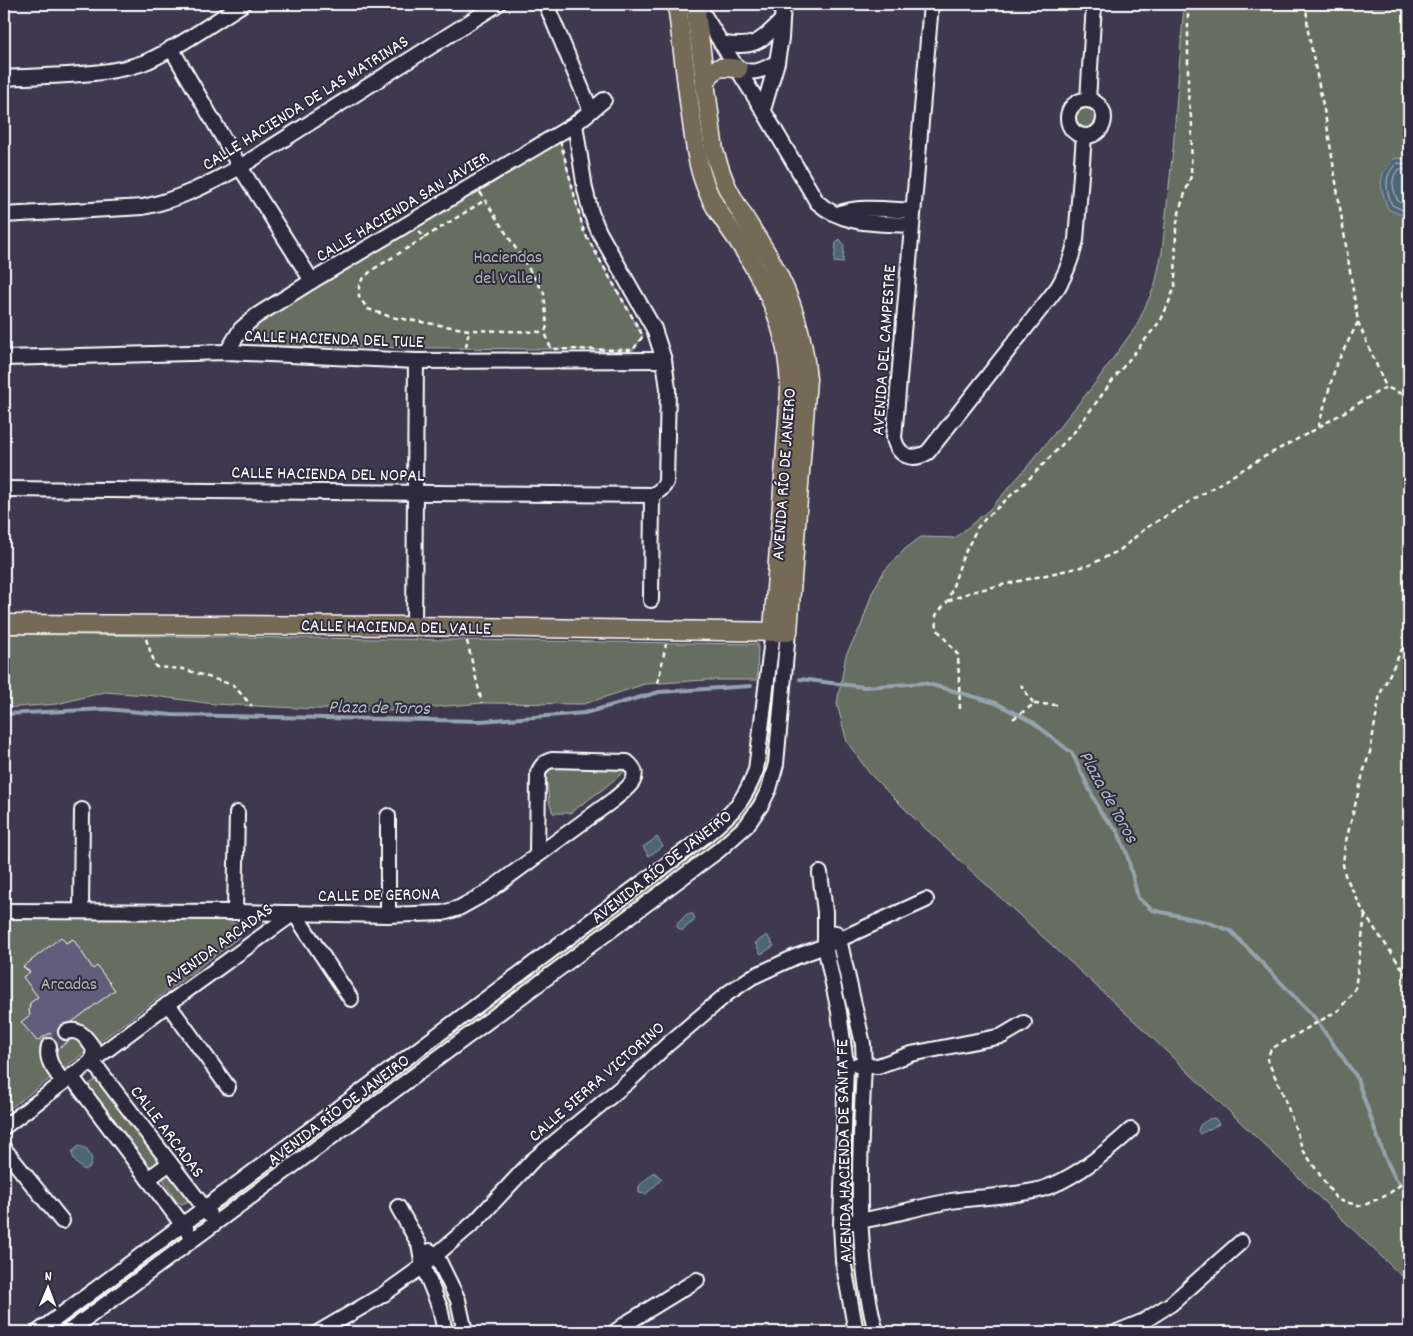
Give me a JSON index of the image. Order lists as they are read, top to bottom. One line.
{"streets":{"main road":["AVENIDA RÍO DE JANEIRO","CALLE HACIENDA DEL VALLE"],"street":["CALLE HACIENDA DE LAS MATRINAS","CALLE HACIENDA SAN JAVIER","CALLE HACIENDA DEL TULE","AVENIDA DEL CAMPESTRE","CALLE HACIENDA DEL NOPAL","CALLE DE GERONA","AVENIDA ARCADAS","CALLE SIERRA VICTORINO","CALLE ARCADAS","AVENIDA HACIENDA DE SANTA FE"]},"crossings":[["CALLE HACIENDA SAN JAVIER","CALLE HACIENDA DEL TULE"],["AVENIDA DEL CAMPESTRE","AVENIDA RÍO DE JANEIRO"],["AVENIDA RÍO DE JANEIRO","CALLE HACIENDA DEL VALLE"],["AVENIDA RÍO DE JANEIRO","CALLE ARCADAS"],["CALLE DE GERONA","AVENIDA ARCADAS"],["AVENIDA ARCADAS","CALLE ARCADAS"],["CALLE SIERRA VICTORINO","AVENIDA HACIENDA DE SANTA FE"]],"water":["Plaza de Toros"],"parks":["Haciendas del Valle 1","Arcadas"],"north":"top"}
